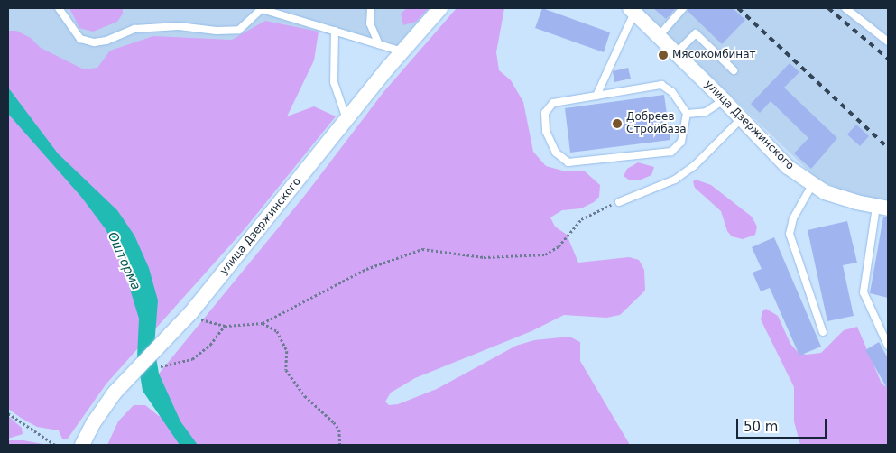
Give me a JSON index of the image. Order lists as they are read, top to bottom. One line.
{"streets":{"street":["улица Дзержинского"]},"water":["Ошторма"],"places":["Мясокомбинат","Добреев Стройбаза"],"scale_bar":"50 m"}
